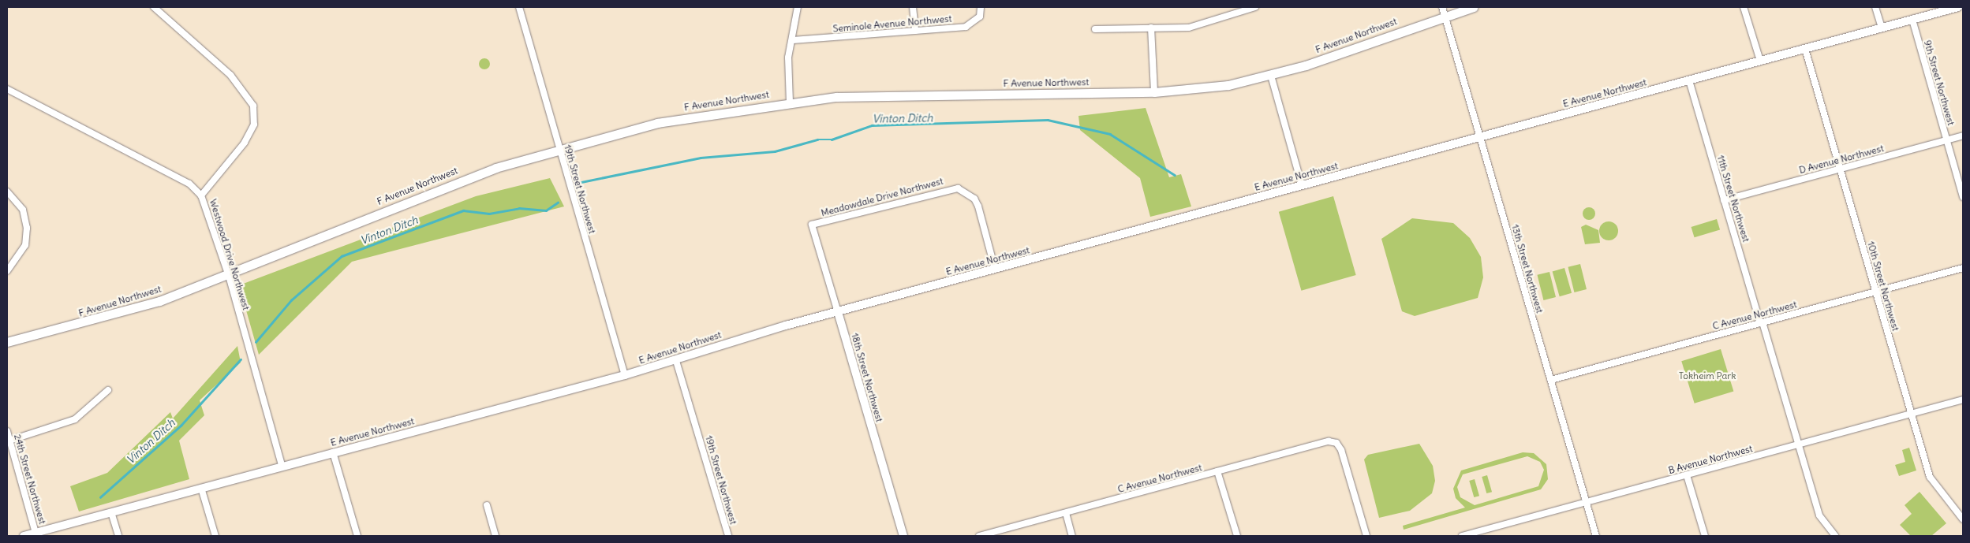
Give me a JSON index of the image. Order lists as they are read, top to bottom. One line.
{"streets":{"main road":["F Avenue Northwest"],"street":["Seminole Avenue Northwest","9th Street Northwest","E Avenue Northwest","D Avenue Northwest","19th Street Northwest","Meadowdale Drive Northwest","11th Street Northwest","Westwood Drive Northwest","13th Street Northwest","10th Street Northwest","C Avenue Northwest","18th Street Northwest","B Avenue Northwest","24th Street Northwest"]},"crossings":[["F Avenue Northwest","19th Street Northwest"],["F Avenue Northwest","Westwood Drive Northwest"],["F Avenue Northwest","13th Street Northwest"],["9th Street Northwest","E Avenue Northwest"],["9th Street Northwest","D Avenue Northwest"],["E Avenue Northwest","19th Street Northwest"],["E Avenue Northwest","Meadowdale Drive Northwest"],["E Avenue Northwest","11th Street Northwest"],["E Avenue Northwest","Westwood Drive Northwest"],["E Avenue Northwest","13th Street Northwest"],["E Avenue Northwest","10th Street Northwest"],["E Avenue Northwest","18th Street Northwest"],["E Avenue Northwest","24th Street Northwest"],["D Avenue Northwest","11th Street Northwest"],["D Avenue Northwest","10th Street Northwest"],["Meadowdale Drive Northwest","18th Street Northwest"],["11th Street Northwest","C Avenue Northwest"],["11th Street Northwest","B Avenue Northwest"],["13th Street Northwest","C Avenue Northwest"],["13th Street Northwest","B Avenue Northwest"],["10th Street Northwest","C Avenue Northwest"],["10th Street Northwest","B Avenue Northwest"]],"water":["Vinton Ditch"],"parks":["Tokheim Park"]}
